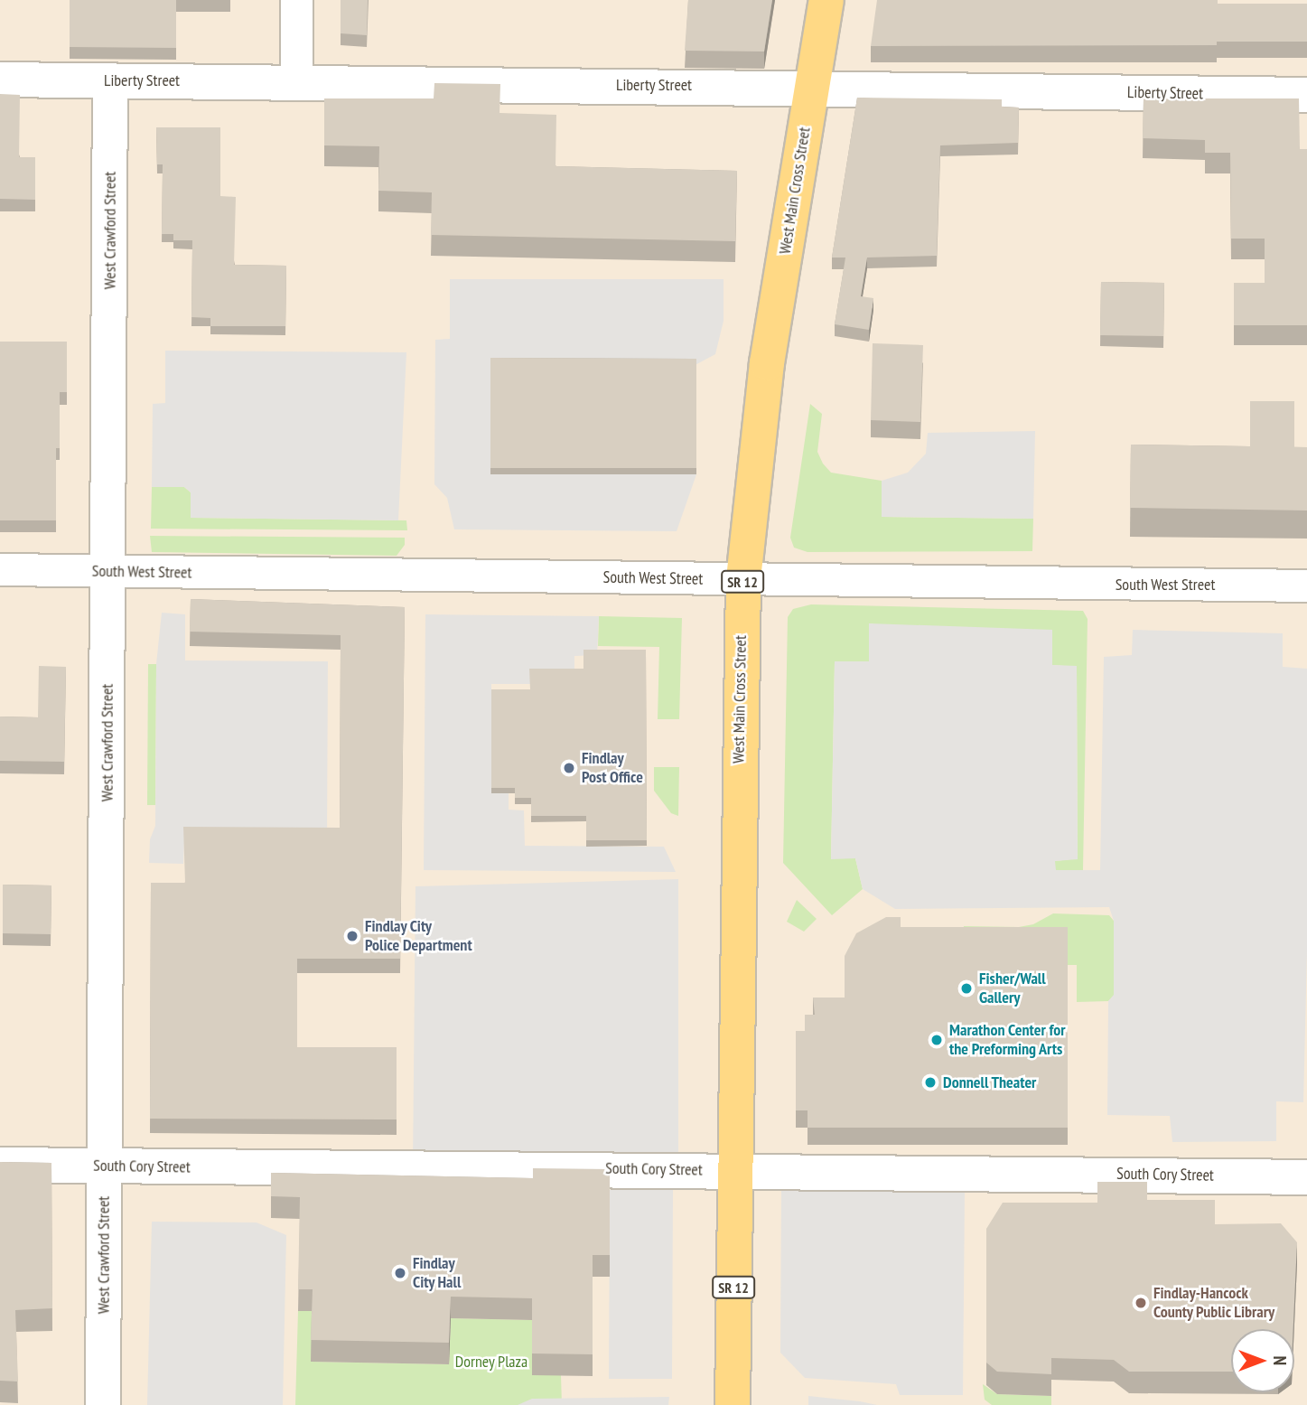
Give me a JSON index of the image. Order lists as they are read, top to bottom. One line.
{"streets":{"highway":["West Main Cross Street","SR 12"],"street":["Liberty Street","West Crawford Street","South West Street","South Cory Street"]},"crossings":[["Liberty Street","West Main Cross Street"],["Liberty Street","West Crawford Street"],["West Main Cross Street","South West Street"],["West Main Cross Street","South Cory Street"],["West Crawford Street","South West Street"],["West Crawford Street","South Cory Street"]],"parks":["Dorney Plaza"],"places":["Findlay Post Office","Findlay City Police Department","Fisher/Wall Gallery","Marathon Center for the Preforming Arts","Donnell Theater","Findlay City Hall","Findlay-Hancock County Public Library"],"north":"right"}
